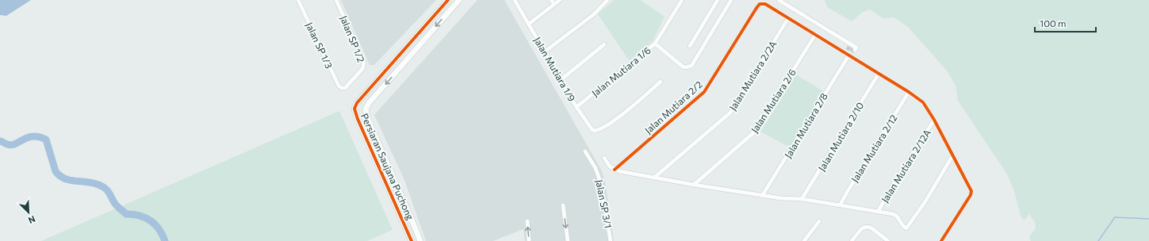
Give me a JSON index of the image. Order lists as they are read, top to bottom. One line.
{"streets":{"street":["Jalan SP 1/2","Jalan SP 1/3","Jalan Mutiara 1/9","Jalan Mutiara 1/6","Jalan Mutiara 2/2A","Jalan Mutiara 2/6","Jalan Mutiara 2/2","Jalan Mutiara 2/8","Jalan Mutiara 2/10","Jalan Mutiara 2/12","Jalan Mutiara 2/12A","Persiaran Saujana Puchong","Jalan SP 3/1"]},"crossings":[["Jalan SP 1/2","Jalan SP 1/3"],["Jalan Mutiara 1/9","Jalan Mutiara 1/6"],["Jalan Mutiara 2/2A","Jalan Mutiara 2/2"]],"one_way":["Persiaran Saujana Puchong"],"scale_bar":"100 m","north":"bottom right"}
